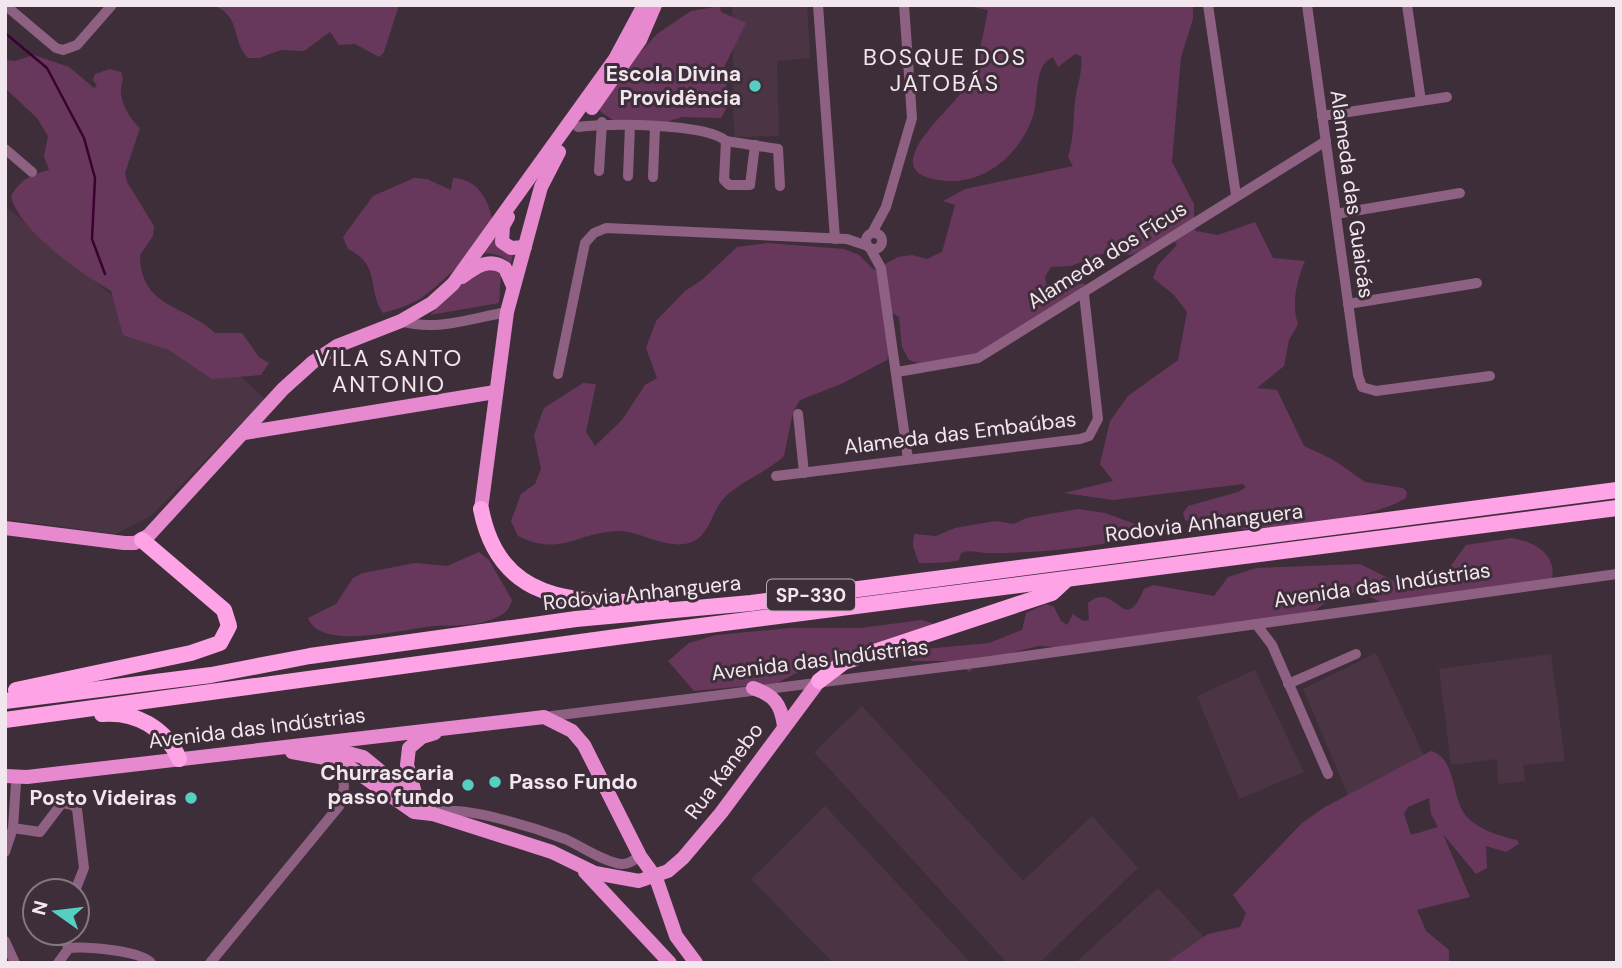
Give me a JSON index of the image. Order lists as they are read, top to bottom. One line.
{"streets":{"highway":["Rodovia Anhanguera","SP-330"],"main road":["Avenida das Indústrias","Rua Kanebo"],"street":["Alameda das Guaicás","Alameda dos Fícus","Alameda das Embaúbas"]},"crossings":[["Alameda das Guaicás","Alameda dos Fícus"],["Alameda dos Fícus","Alameda das Embaúbas"],["Avenida das Indústrias","Rua Kanebo"]],"districts":["BOSQUE DOS JATOBÁS","VILA SANTO ANTONIO"],"places":["Escola Divina Providência","Passo Fundo","Churrascaria passo fundo","Posto Videiras"],"north":"left"}
